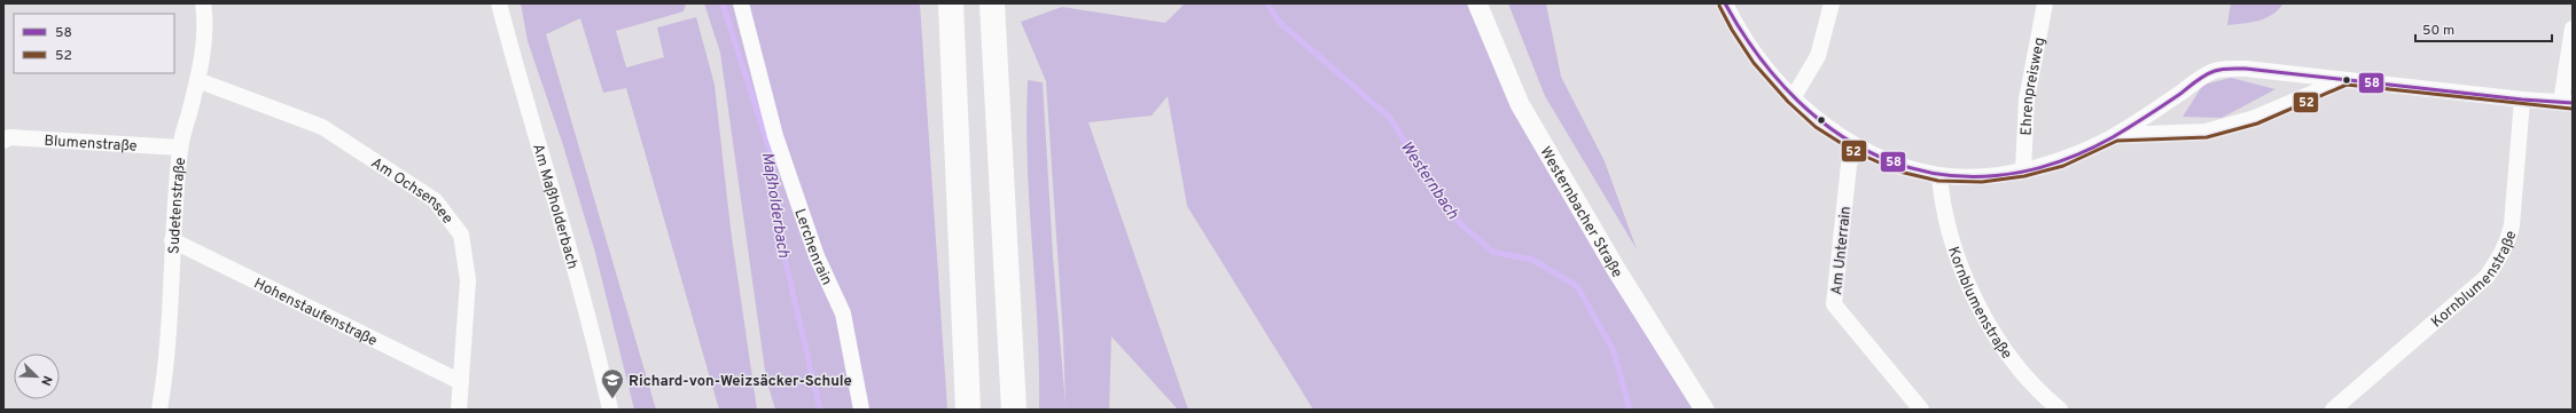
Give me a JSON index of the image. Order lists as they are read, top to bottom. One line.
{"streets":{"street":["Ehrenpreisweg","Blumenstraße","Am Ochsensee","Sudetenstraße","Am Maßholderbach","Westernbacher Straße","Lerchenrain","Am Unterrain","Kornblumenstraße","Hohenstaufenstraße"]},"crossings":[["Blumenstraße","Sudetenstraße"],["Am Ochsensee","Sudetenstraße"],["Am Ochsensee","Hohenstaufenstraße"],["Sudetenstraße","Hohenstaufenstraße"]],"water":["Westernbach","Maßholderbach"],"places":{"school or university":["Richard-von-Weizsäcker-Schule"]},"lines":["transit line 58","transit line 52"],"legend":["58","52"],"scale_bar":"50 m","north":"bottom right"}
